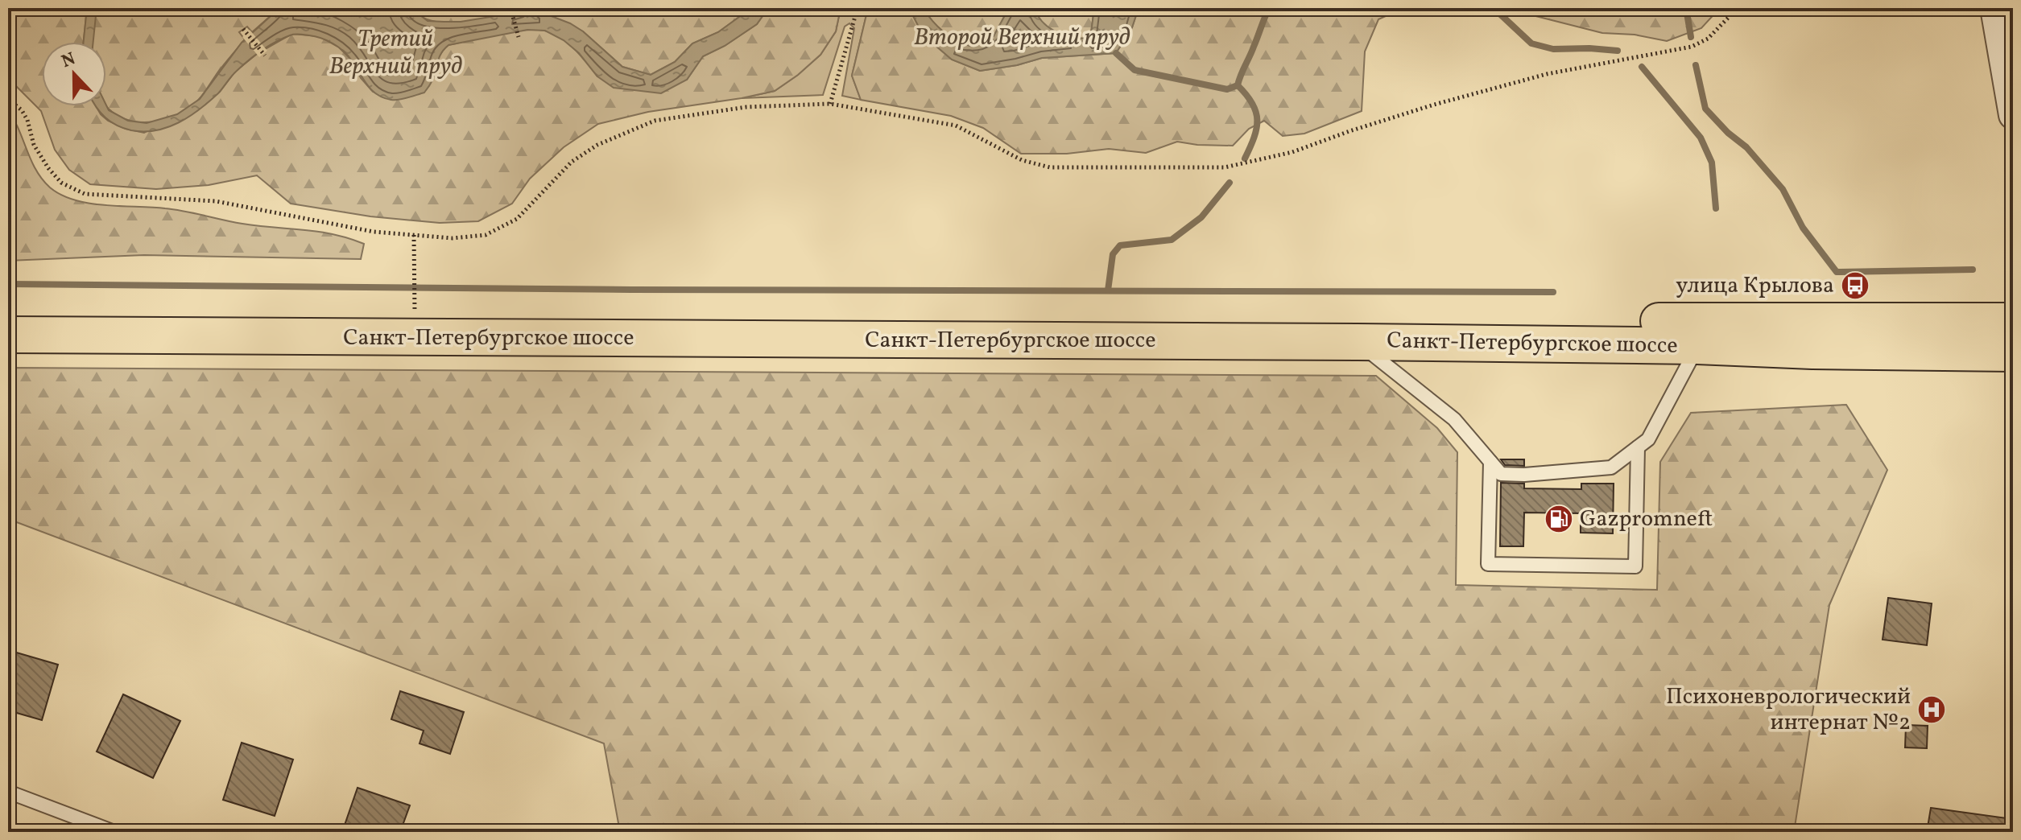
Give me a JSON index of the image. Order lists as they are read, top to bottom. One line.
{"streets":{"main road":["Санкт-Петербургское шоссе"]},"water":["Второй Верхний пруд","Третий Верхний пруд"],"places":{"bus stop":["улица Крылова"],"fuel station":["Gazpromneft"],"hospital":["Психоневрологический интернат №2"]},"north":"top"}
